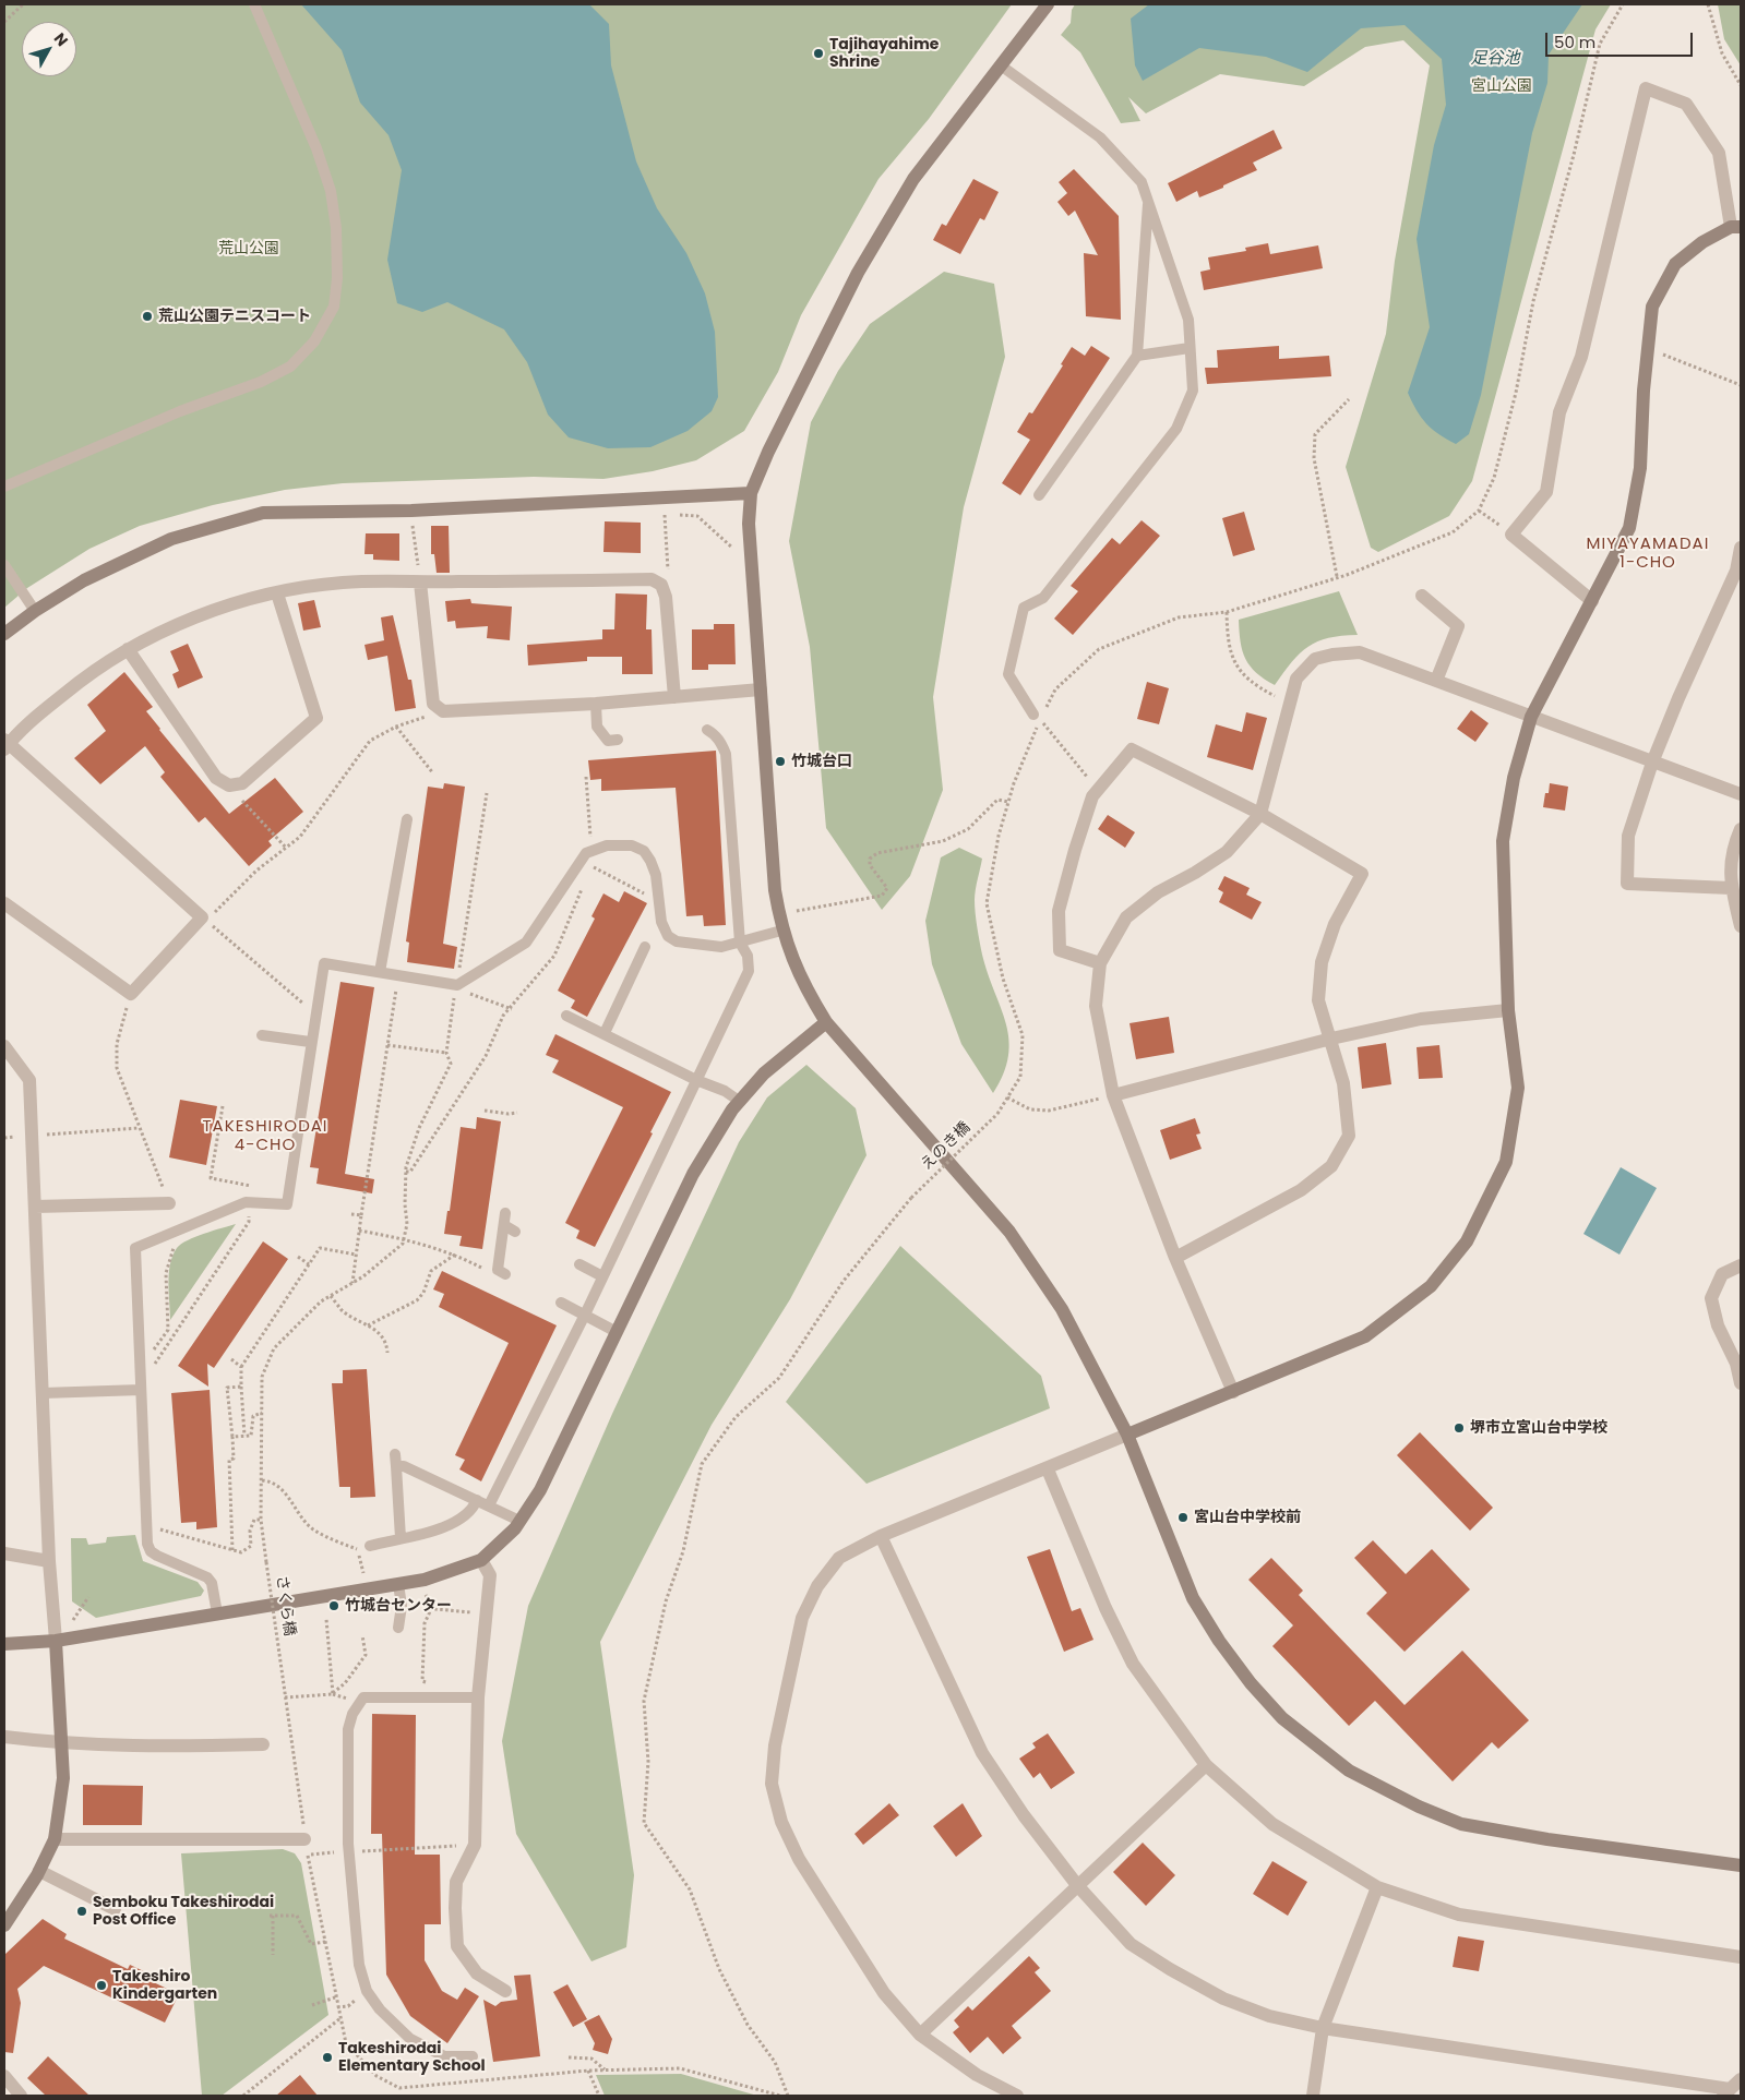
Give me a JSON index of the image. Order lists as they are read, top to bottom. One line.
{"streets":{"path":["えのき橋","さくら橋"]},"districts":["MIYAYAMADAI 1-CHO","TAKESHIRODAI 4-CHO"],"water":["足谷池"],"parks":["宮山公園","荒山公園"],"places":["Tajihayahime Shrine","荒山公園テニスコート","竹城台口","堺市立宮山台中学校","宮山台中学校前","竹城台センター","Semboku Takeshirodai Post Office","Takeshiro Kindergarten","Takeshirodai Elementary School"],"scale_bar":"50 m","north":"top right"}
